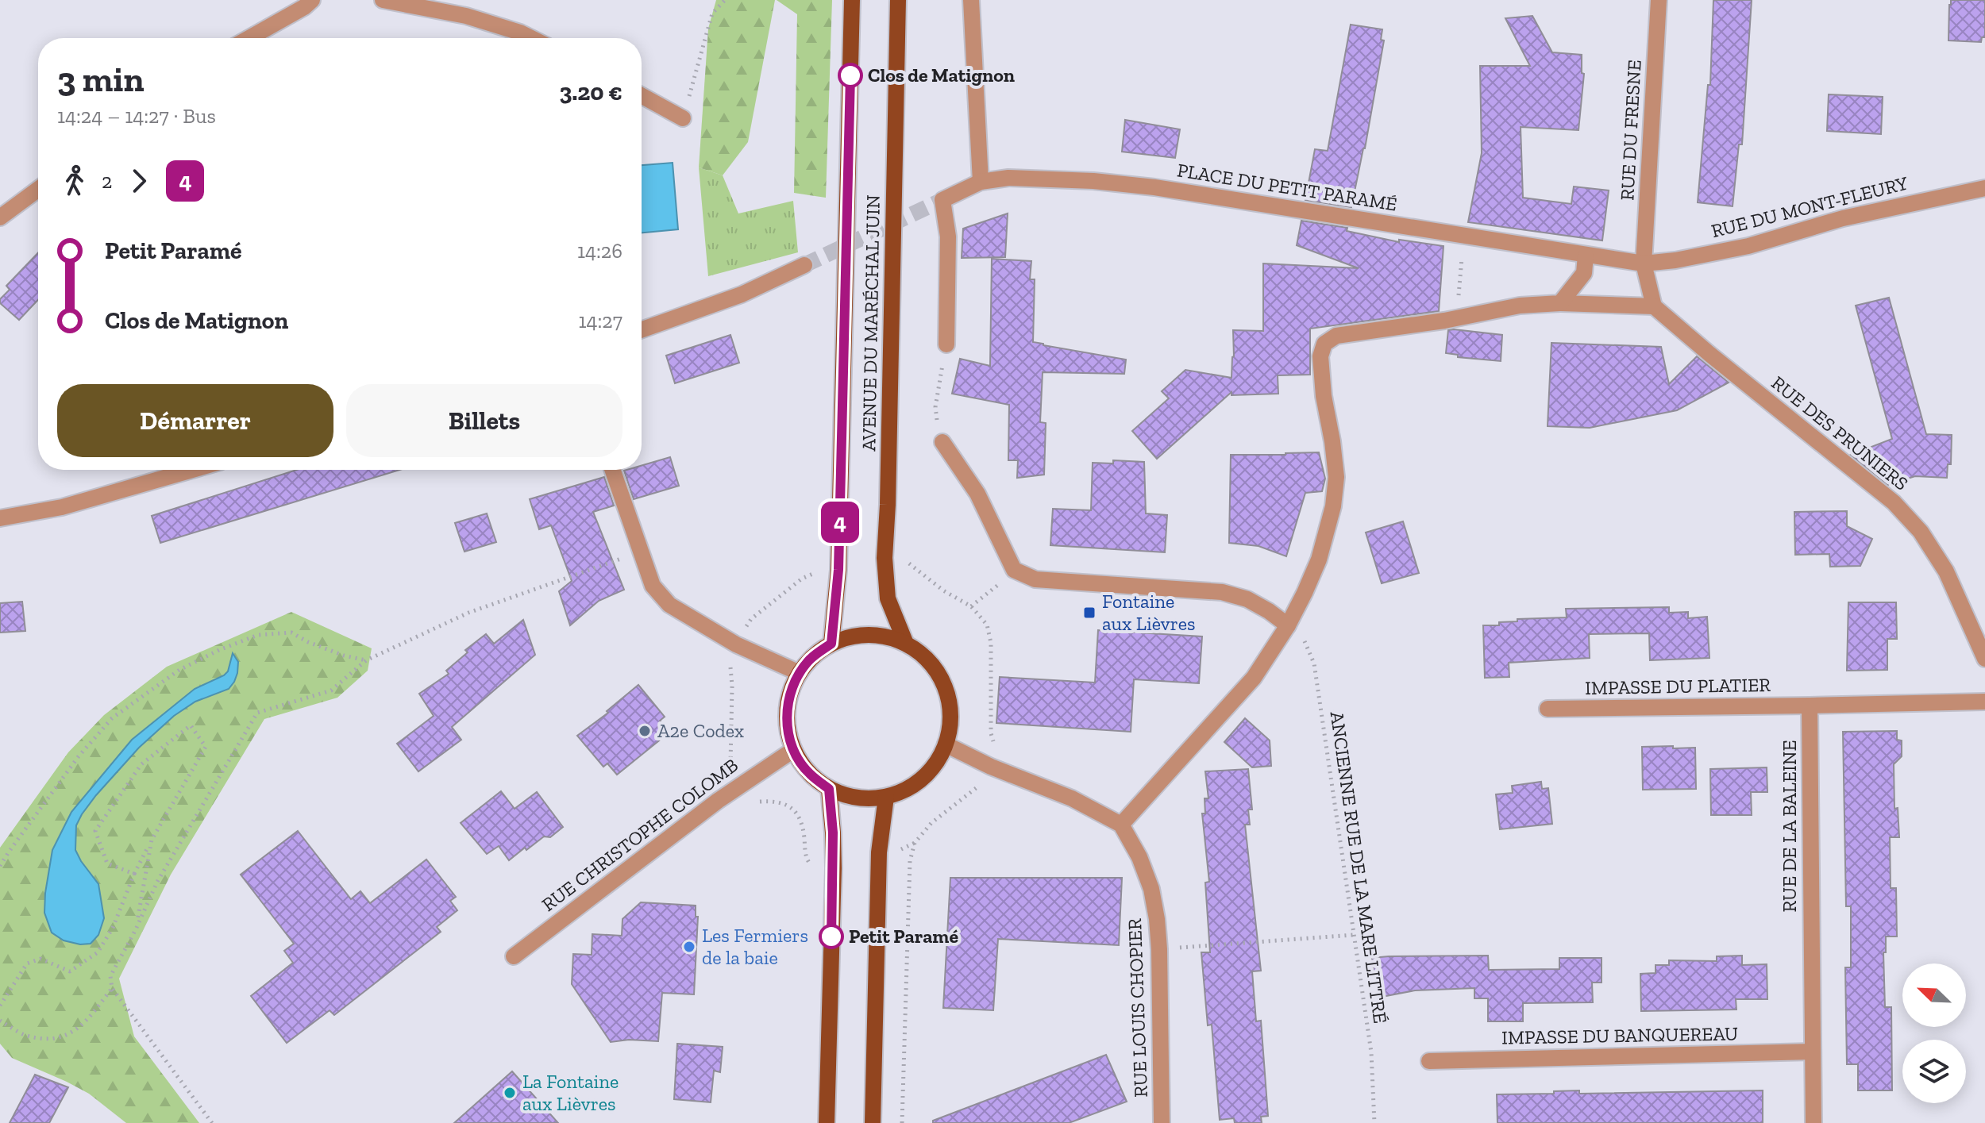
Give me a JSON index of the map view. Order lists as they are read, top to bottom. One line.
{"streets":{"main road":["AVENUE DU MARÉCHAL JUIN"],"street":["RUE DU FRESNE","PLACE DU PETIT PARAMÉ","RUE DU MONT-FLEURY","RUE DES PRUNIERS","IMPASSE DU PLATIER","RUE DE LA BALEINE","RUE CHRISTOPHE COLOMB","RUE LOUIS CHOPIER","IMPASSE DU BANQUEREAU"],"path":["ANCIENNE RUE DE LA MARE LITTRÉ"]},"crossings":[["RUE DU FRESNE","PLACE DU PETIT PARAMÉ"],["RUE DU FRESNE","RUE DU MONT-FLEURY"],["PLACE DU PETIT PARAMÉ","RUE DU MONT-FLEURY"],["AVENUE DU MARÉCHAL JUIN","RUE CHRISTOPHE COLOMB"],["IMPASSE DU PLATIER","RUE DE LA BALEINE"],["RUE DE LA BALEINE","IMPASSE DU BANQUEREAU"]],"places":{"other":["Clos de Matignon","A2e Codex","Petit Paramé","Les Fermiers de la baie","La Fontaine aux Lièvres"],"transit":["Fontaine aux Lièvres"]},"lines":["bus line 4"],"north":"top left","page":{"on_map":"4","heading":["3 min","14:24 – 14:27 · Bus","3.20 €"],"legs":["2","4"],"list":[{"name":"Petit Paramé","value":"14:26"},{"name":"Clos de Matignon","value":"14:27"}],"buttons":["Démarrer","Billets"]}}
